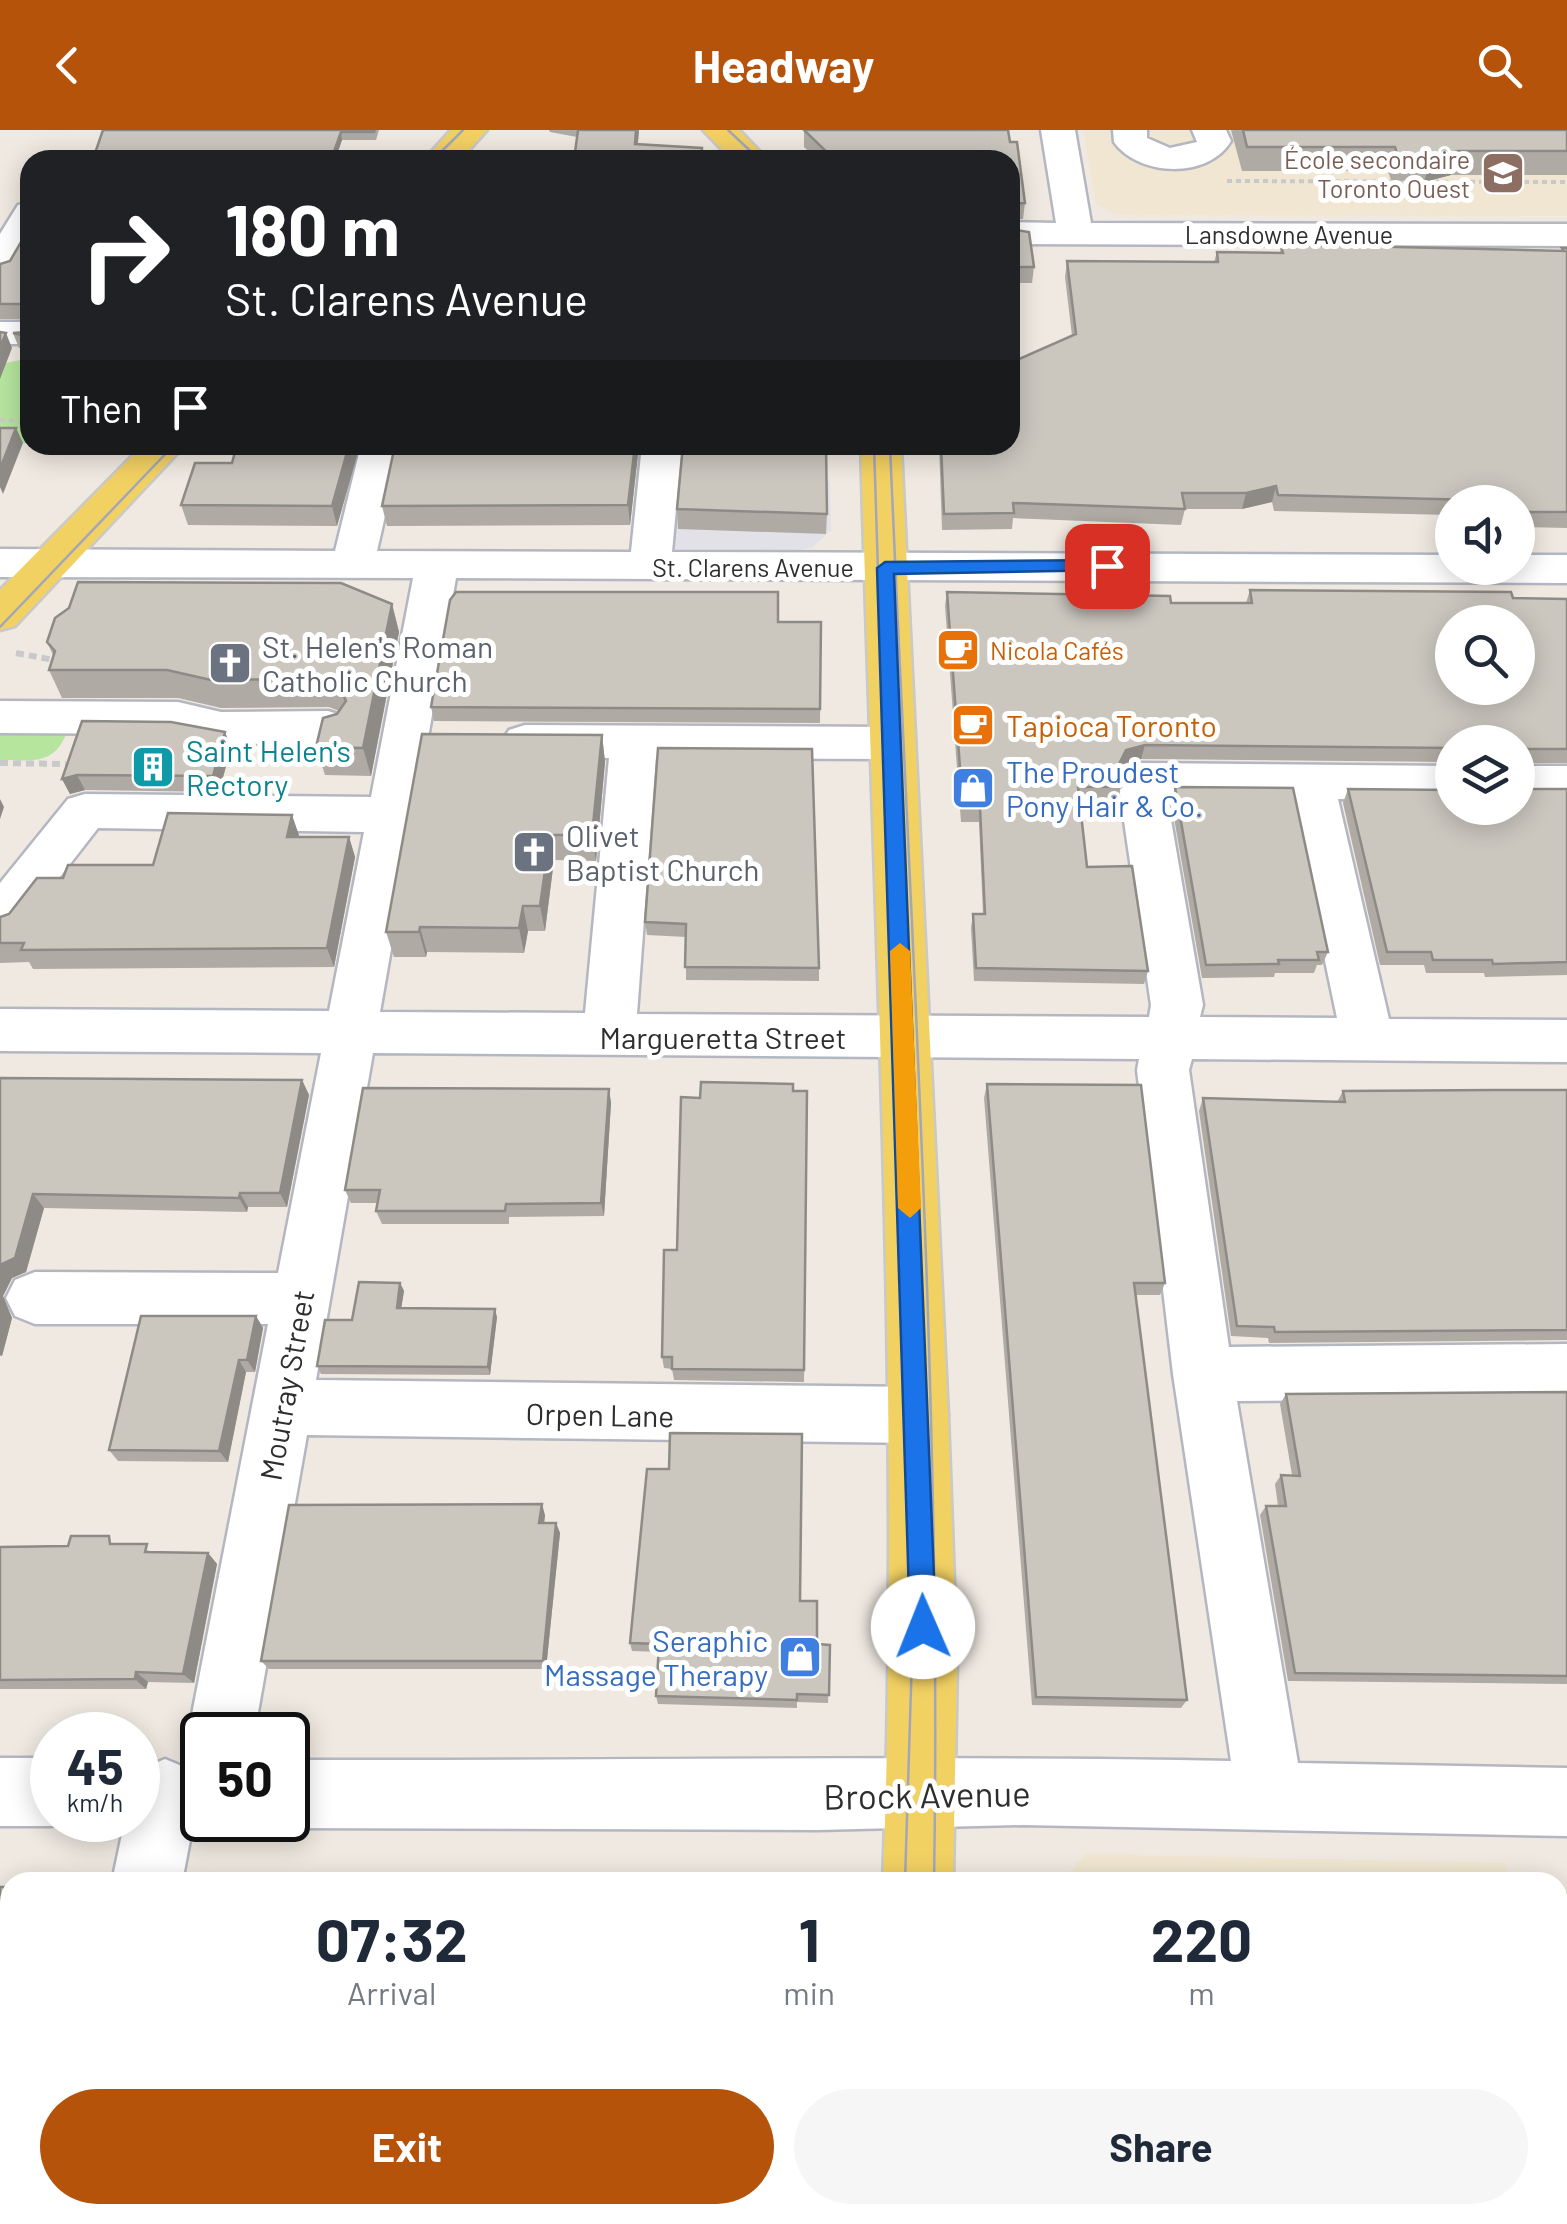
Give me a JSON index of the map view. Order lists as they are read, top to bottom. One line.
{"streets":{"street":["Lansdowne Avenue","St. Clarens Avenue","Margueretta Street","Moutray Street","Orpen Lane","Brock Avenue"]},"crossings":[["St. Clarens Avenue","Moutray Street"],["Margueretta Street","Moutray Street"],["Moutray Street","Orpen Lane"]],"places":{"school or university":["École secondaire Toronto Ouest"],"cafe":["Nicola Cafés","Tapioca Toronto"],"church":["St. Helen's Roman Catholic Church","Olivet Baptist Church"],"building":["Saint Helen's Rectory"],"shop":["The Proudest Pony Hair & Co.","Seraphic Massage Therapy"]},"page":{"header":"Headway","turn":["180 m","St. Clarens Avenue"],"then":"Then","speed":"45 km/h","limit":"50","eta":["07:32","Arrival","1","min","220","m"],"buttons":["Exit","Share"]}}
